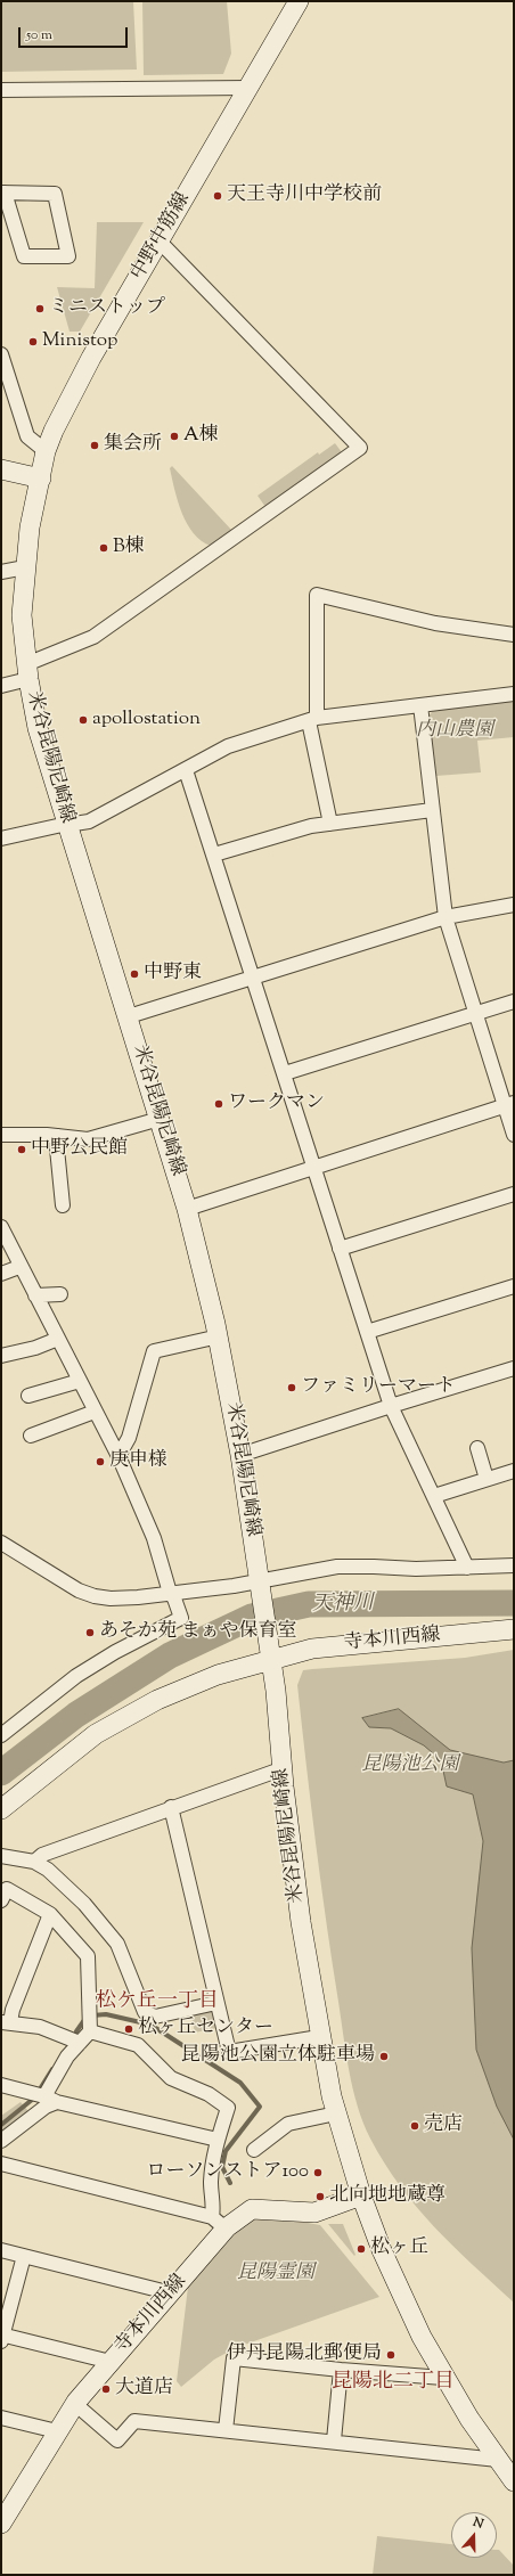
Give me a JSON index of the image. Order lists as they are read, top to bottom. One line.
{"streets":{"main road":["中野中筋線","米谷昆陽尼崎線","寺本川西線"]},"crossings":[["中野中筋線","米谷昆陽尼崎線"],["米谷昆陽尼崎線","寺本川西線"]],"districts":["松ケ丘一丁目","昆陽北二丁目"],"water":["天神川"],"parks":["内山農園","昆陽池公園","昆陽霊園"],"places":["天王寺川中学校前","ミニストップ","Ministop","A棟","集会所","B棟","apollostation","中野東","ワークマン","中野公民館","ファミリーマート","庚申様","あそか苑 まぁや保育室","松ヶ丘センター","昆陽池公園立体駐車場","売店","ローソンストア100","北向地地蔵尊","松ヶ丘","伊丹昆陽北郵便局","大道店"],"scale_bar":"50 m","north":"top"}
